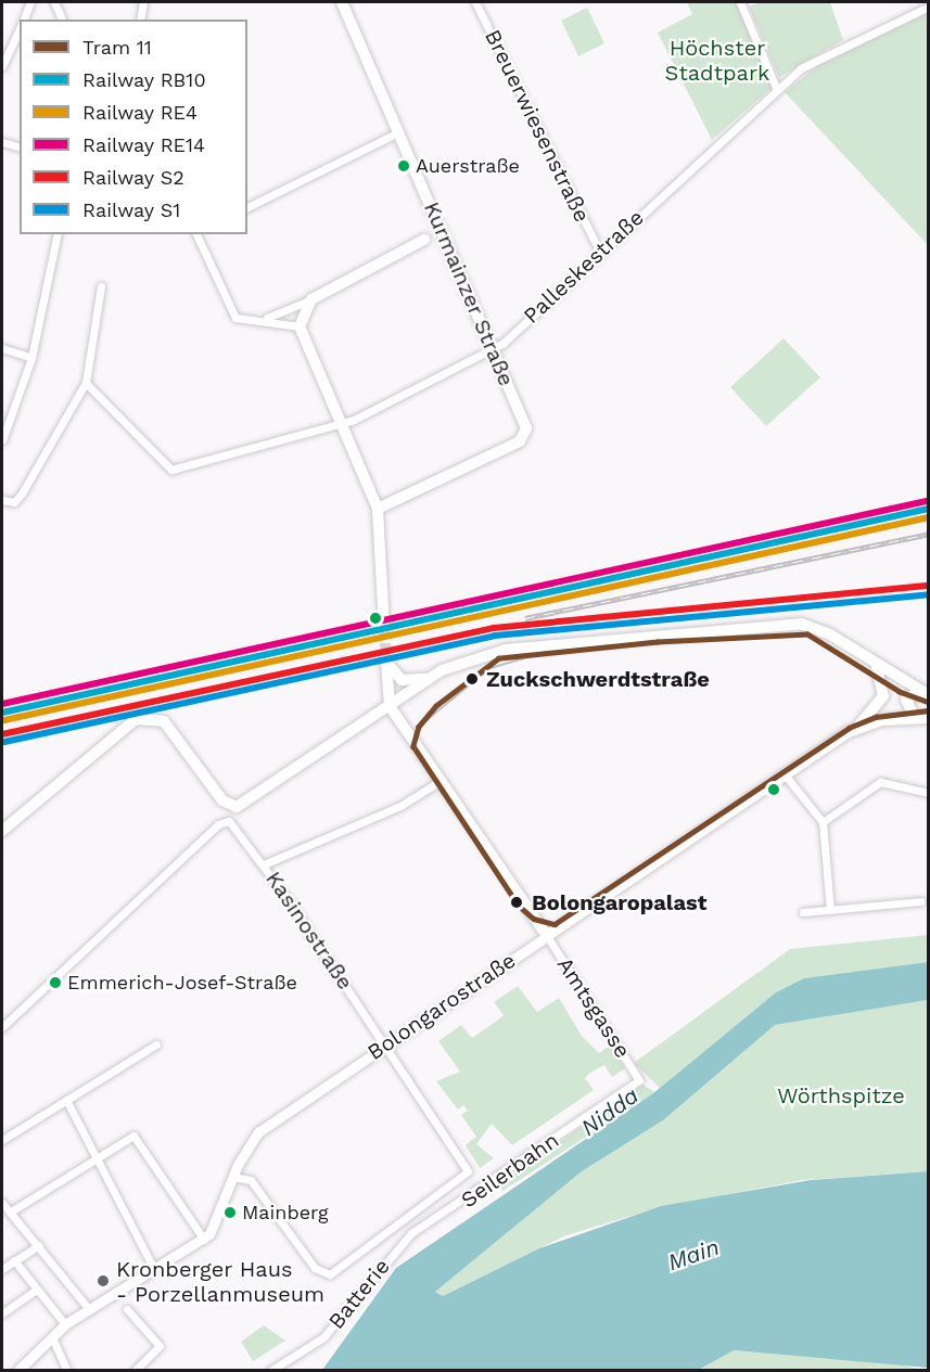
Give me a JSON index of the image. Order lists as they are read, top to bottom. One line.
{"streets":{"main road":["Kurmainzer Straße","Bolongarostraße"],"street":["Breuerwiesenstraße","Palleskestraße","Kasinostraße","Amtsgasse","Seilerbahn","Batterie"]},"crossings":[["Breuerwiesenstraße","Palleskestraße"],["Palleskestraße","Kurmainzer Straße"],["Kasinostraße","Bolongarostraße"],["Bolongarostraße","Amtsgasse"],["Amtsgasse","Seilerbahn"],["Seilerbahn","Batterie"]],"water":["Nidda","Main"],"parks":["Höchster Stadtpark","Wörthspitze"],"places":["Auerstraße","Zuckschwerdtstraße","Bolongaropalast","Emmerich-Josef-Straße","Mainberg","Kronberger Haus - Porzellanmuseum"],"lines":["rail line RE14","rail line RB10","rail line RE4","rail line S2","rail line S1","tram line 11"],"legend":["Tram 11","Railway RB10","Railway RE4","Railway RE14","Railway S2","Railway S1"]}
